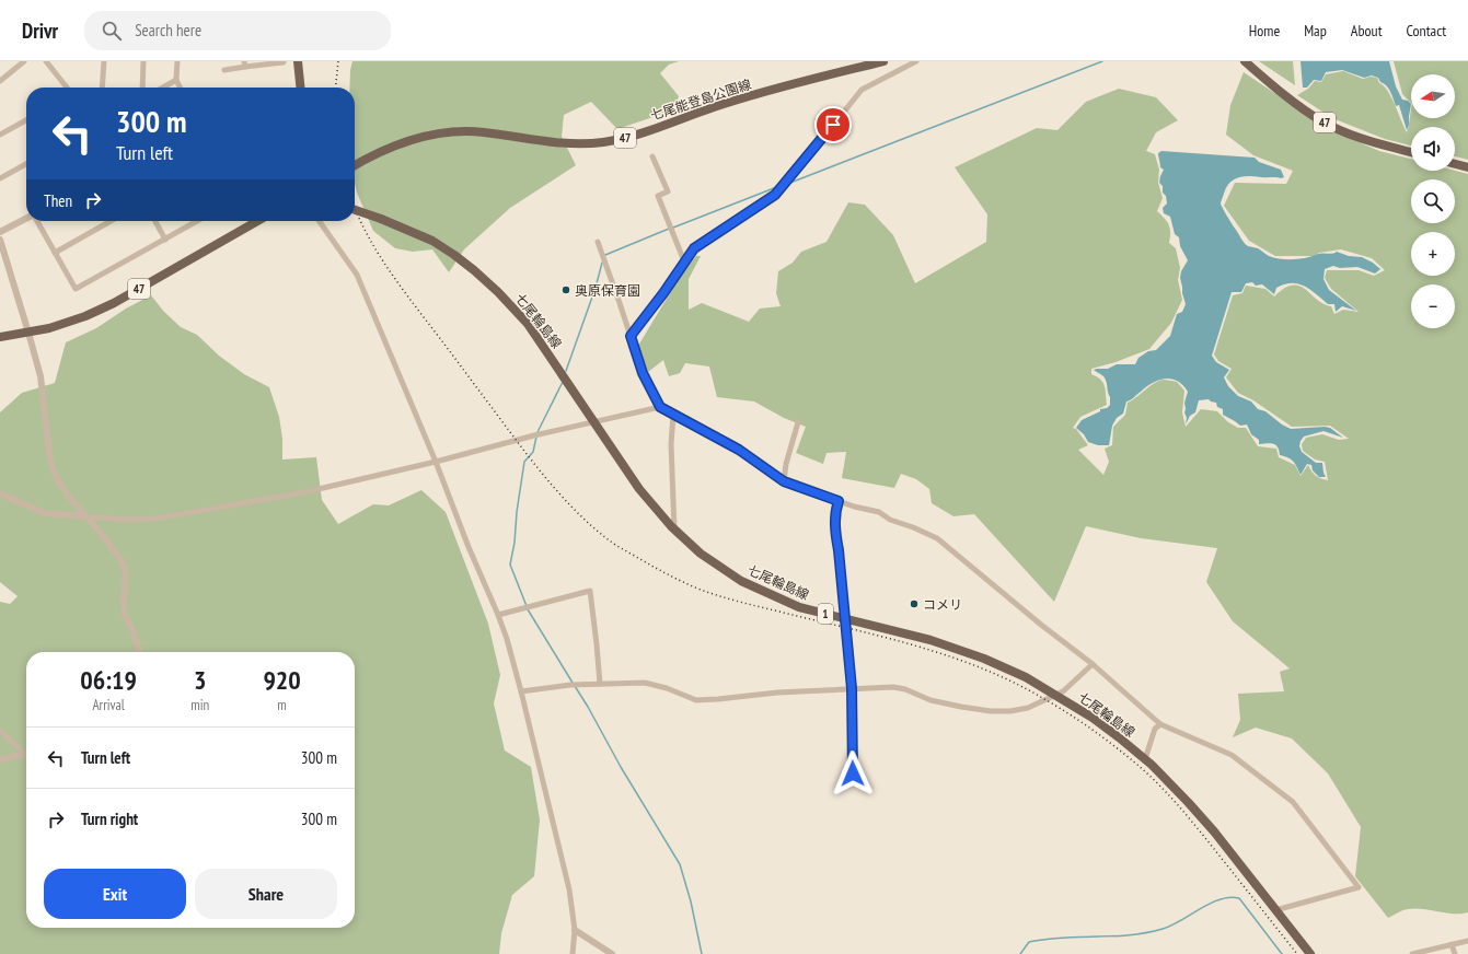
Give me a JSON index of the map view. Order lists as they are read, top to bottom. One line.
{"streets":{"main road":["七尾能登島公園線","47","七尾輪島線","1"]},"places":["奥原保育園","コメリ"],"north":"left","page":{"header":"Drivr","search":"Search here","nav":["Home","Map","About","Contact"],"map_buttons":["+","−"],"turn":["300 m","Turn left"],"then":"Then","eta":["06:19","Arrival","3","min","920","m"],"list":[{"name":"Turn left","value":"300 m"},{"name":"Turn right","value":"300 m"}],"buttons":["Exit","Share"]}}
